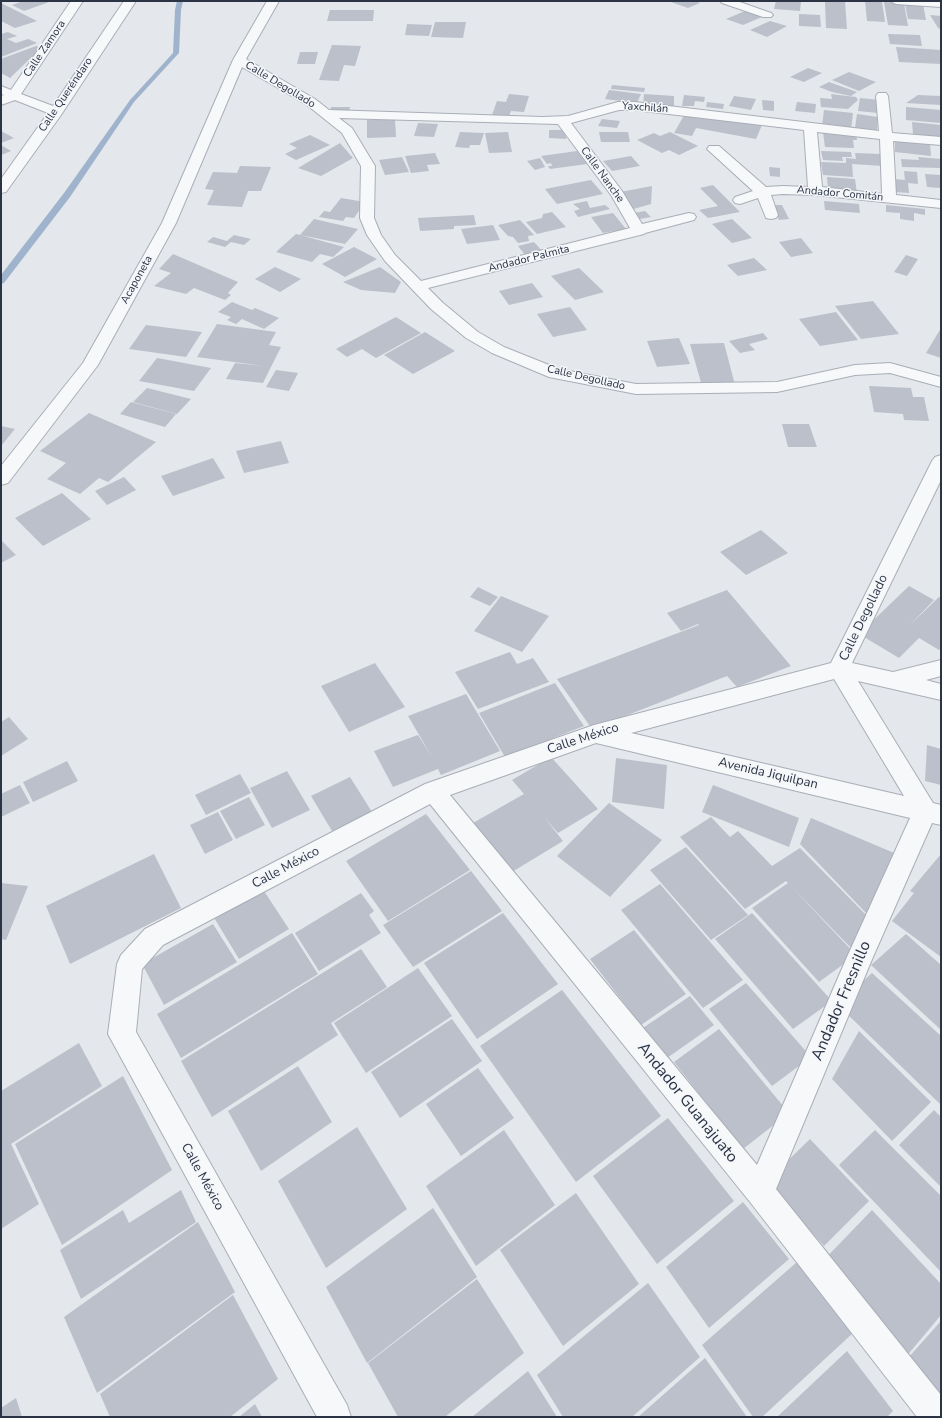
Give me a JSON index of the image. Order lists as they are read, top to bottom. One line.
{"streets":{"street":["Calle Zamora","Calle Degollado","Calle Queréndaro","Yaxchilán","Calle Nanche","Andador Comitán","Andador Palmita","Acaponeta","Calle México","Avenida Jiquilpan","Andador Fresnillo","Andador Guanajuato"]},"crossings":[["Calle Degollado","Yaxchilán"],["Calle Degollado","Andador Palmita"],["Calle Degollado","Acaponeta"],["Calle Degollado","Calle México"],["Calle Degollado","Avenida Jiquilpan"],["Calle Degollado","Andador Fresnillo"],["Yaxchilán","Calle Nanche"],["Calle Nanche","Andador Palmita"],["Calle México","Avenida Jiquilpan"],["Calle México","Andador Guanajuato"],["Avenida Jiquilpan","Andador Fresnillo"],["Andador Fresnillo","Andador Guanajuato"]]}
